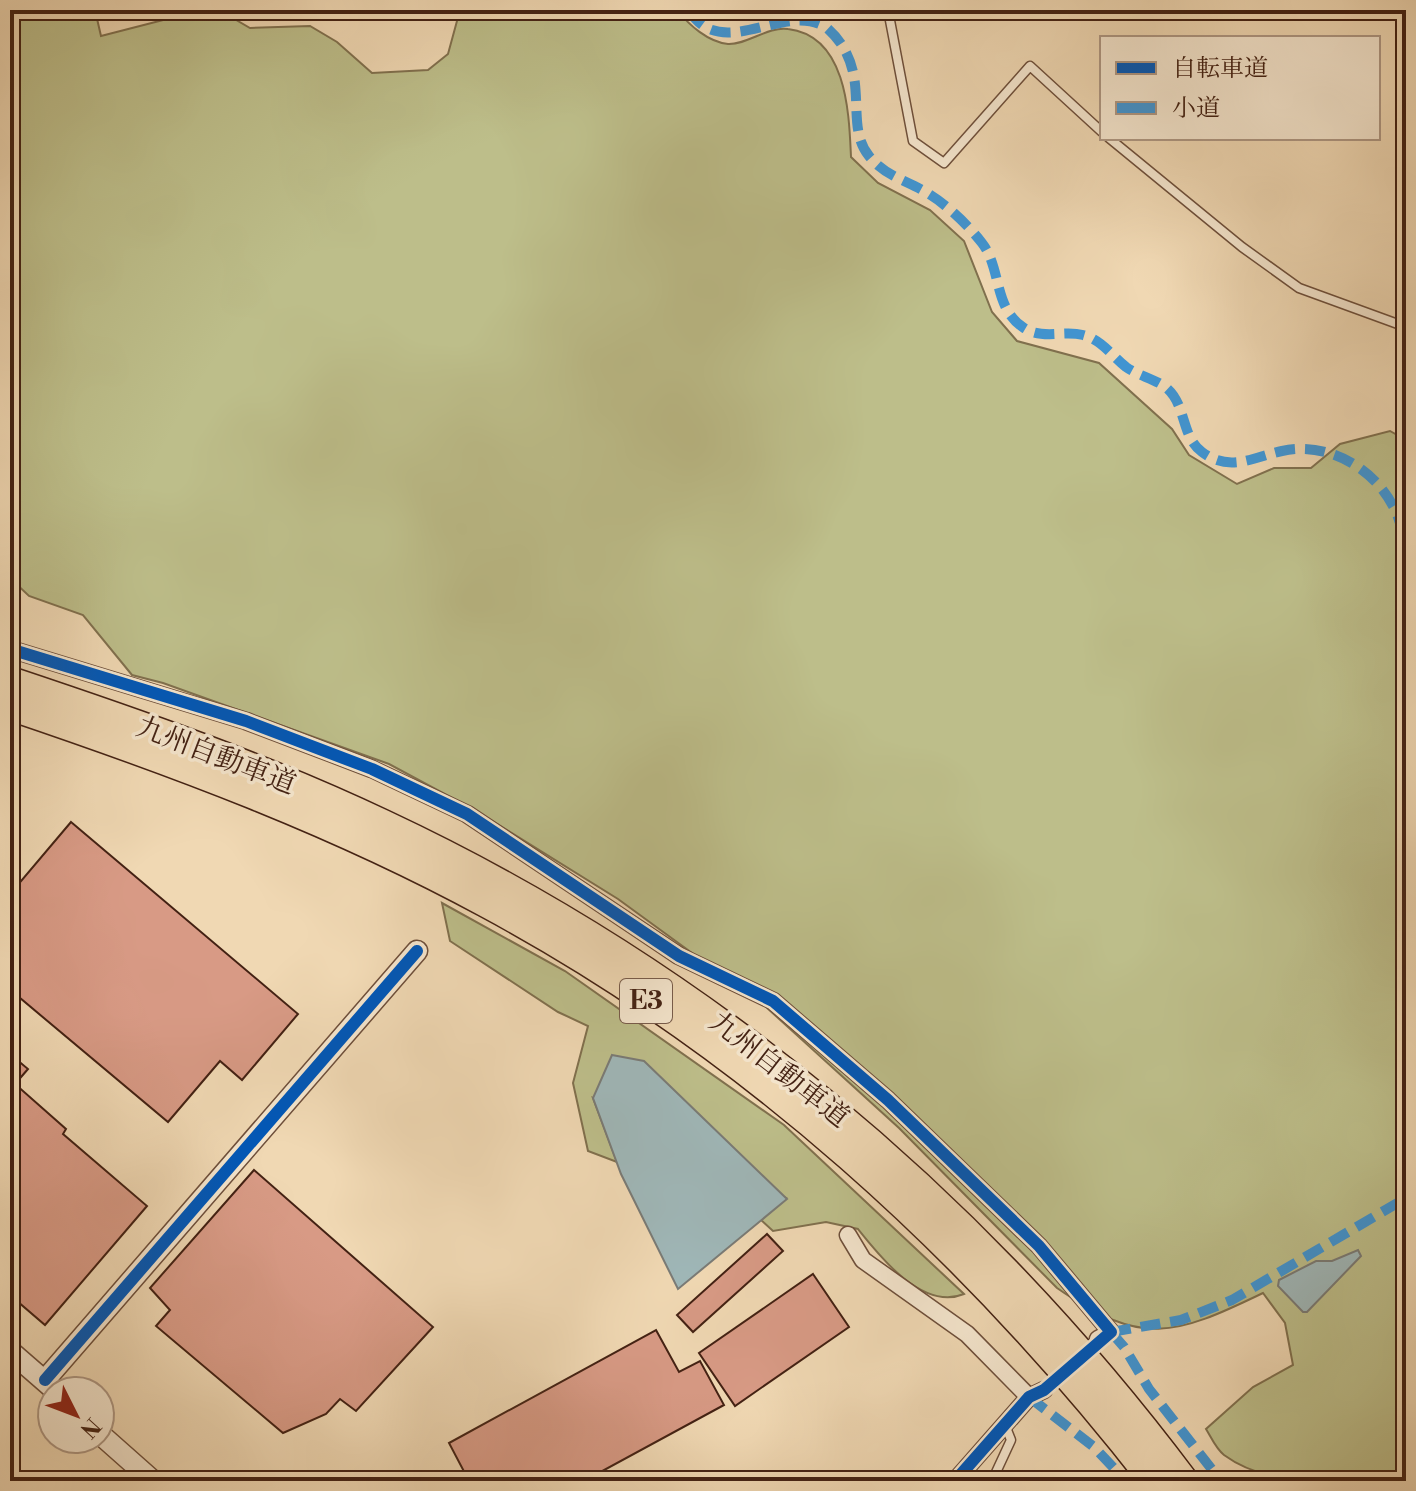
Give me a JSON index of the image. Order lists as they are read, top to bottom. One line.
{"streets":{"highway":["九州自動車道","E3"]},"legend":["自転車道","小道"],"north":"bottom right"}
